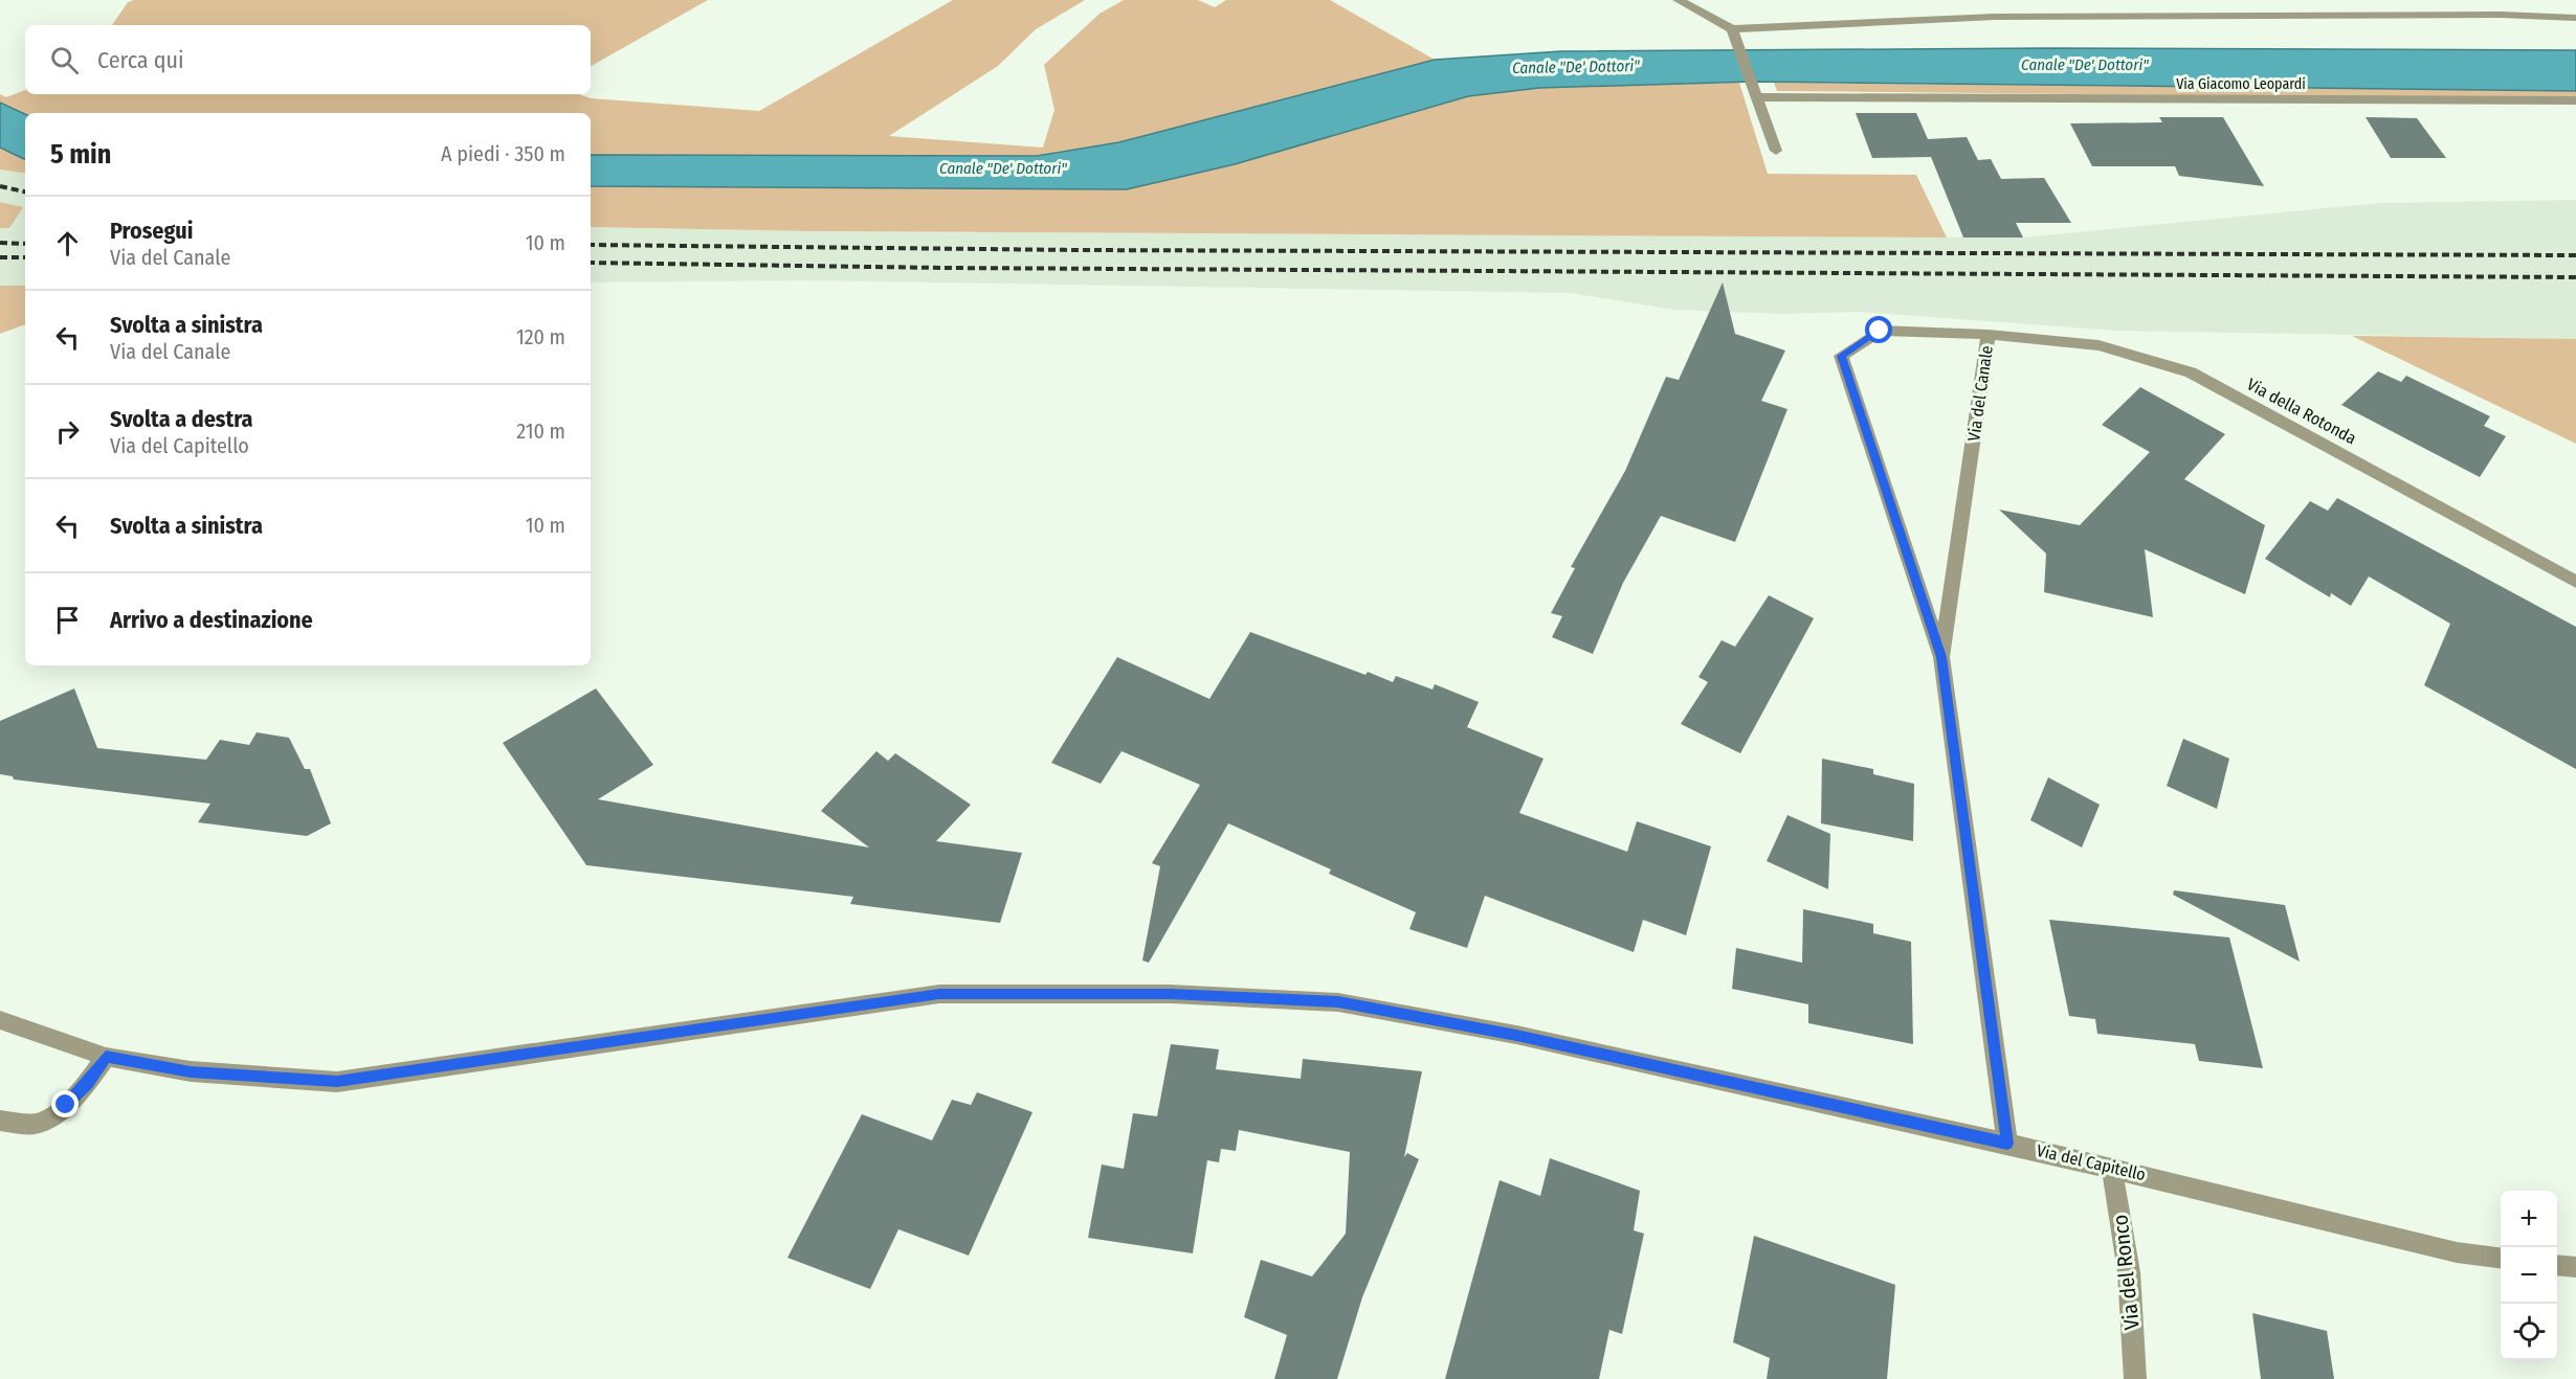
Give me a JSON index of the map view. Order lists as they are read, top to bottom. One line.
{"streets":{"street":["Via Giacomo Leopardi","Via del Canale","Via della Rotonda","Via del Capitello","Via del Ronco"]},"crossings":[["Via del Canale","Via della Rotonda"],["Via del Canale","Via del Capitello"],["Via del Capitello","Via del Ronco"]],"water":["Canale \"De' Dottori\""],"page":{"search":"Cerca qui","heading":["5 min","A piedi · 350 m"],"list":[["Prosegui","Via del Canale","10 m"],["Svolta a sinistra","Via del Canale","120 m"],["Svolta a destra","Via del Capitello","210 m"],["Svolta a sinistra","10 m"],"Arrivo a destinazione"],"map_buttons":["+","−"]}}
